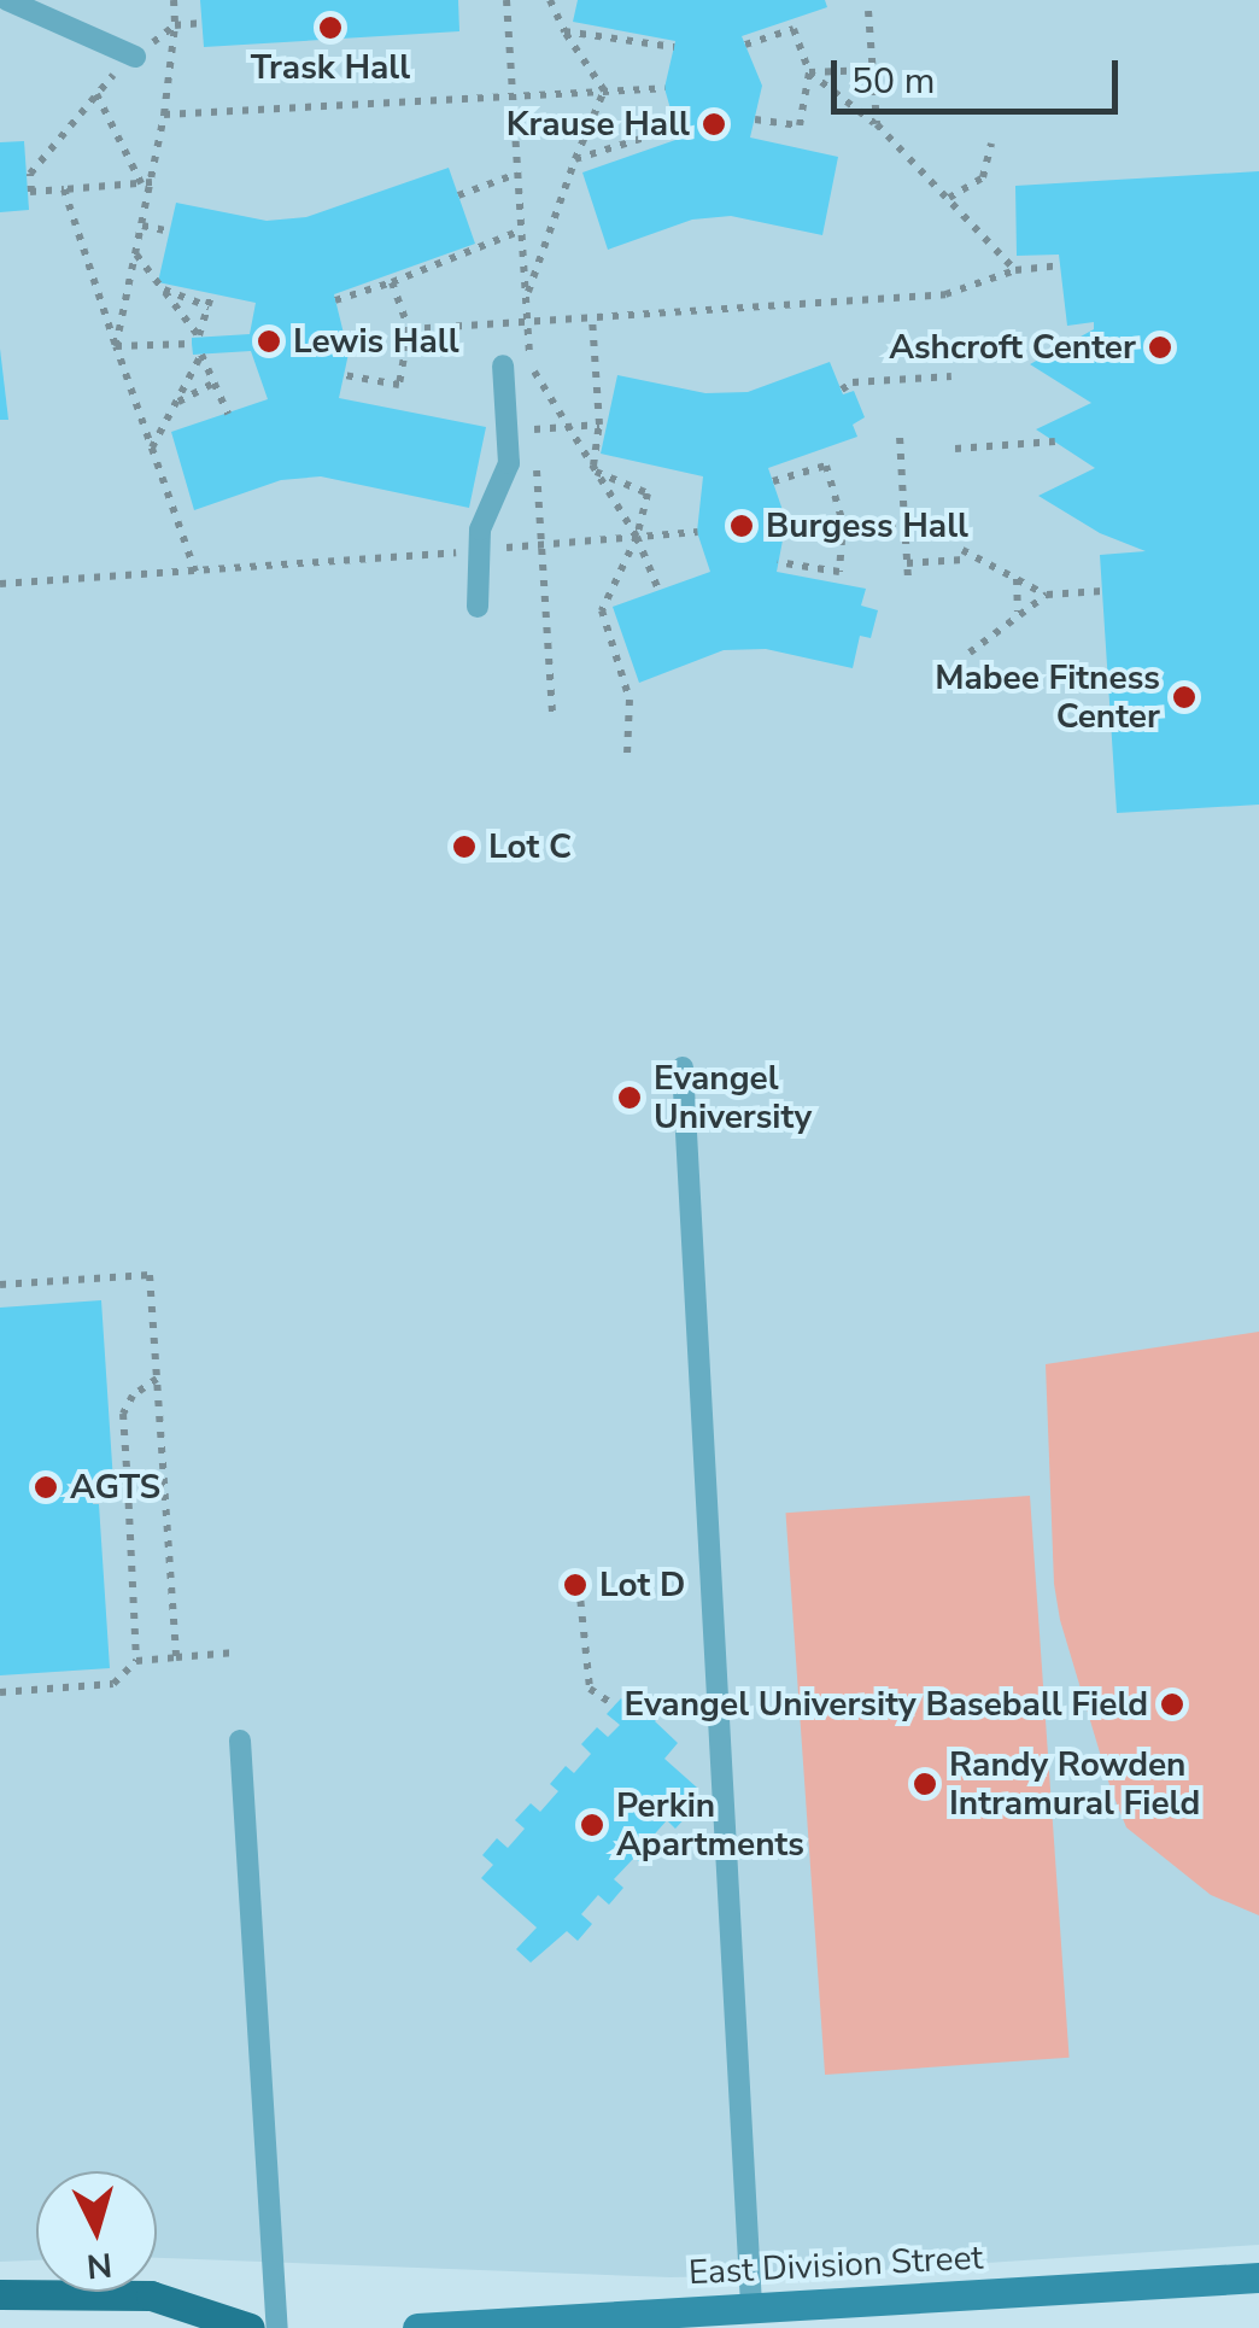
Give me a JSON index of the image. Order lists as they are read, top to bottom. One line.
{"streets":{"main road":["East Division Street"]},"places":["Trask Hall","Krause Hall","Lewis Hall","Ashcroft Center","Burgess Hall","Mabee Fitness Center","Lot C","Evangel University","AGTS","Lot D","Evangel University Baseball Field","Randy Rowden Intramural Field","Perkin Apartments"],"scale_bar":"50 m","north":"bottom"}
